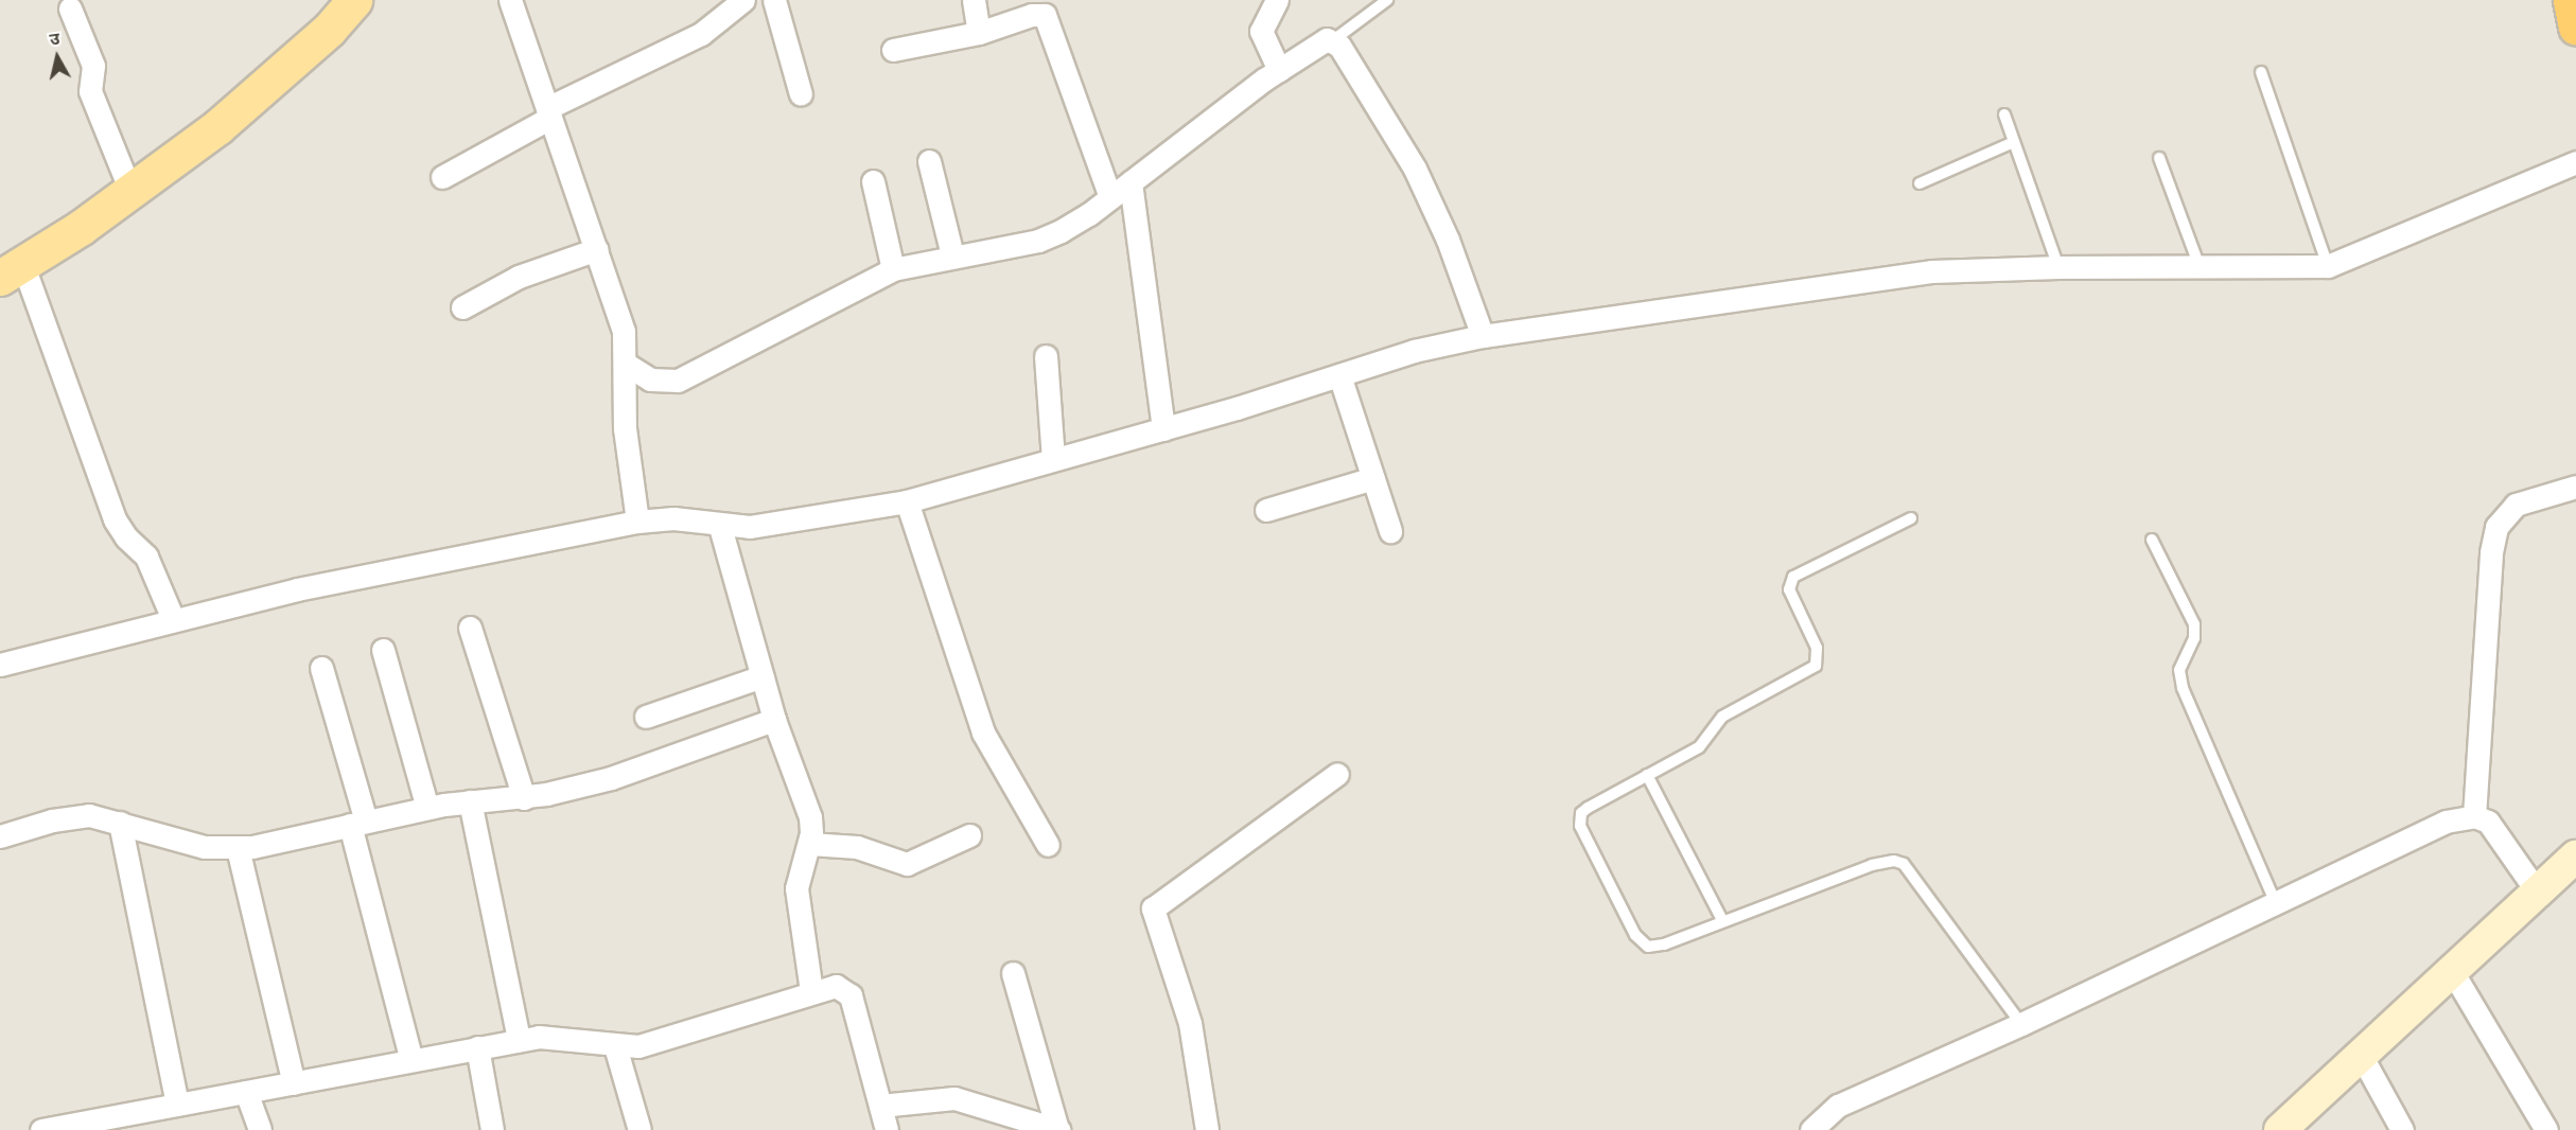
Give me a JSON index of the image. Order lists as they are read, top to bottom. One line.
{"north":"top"}
